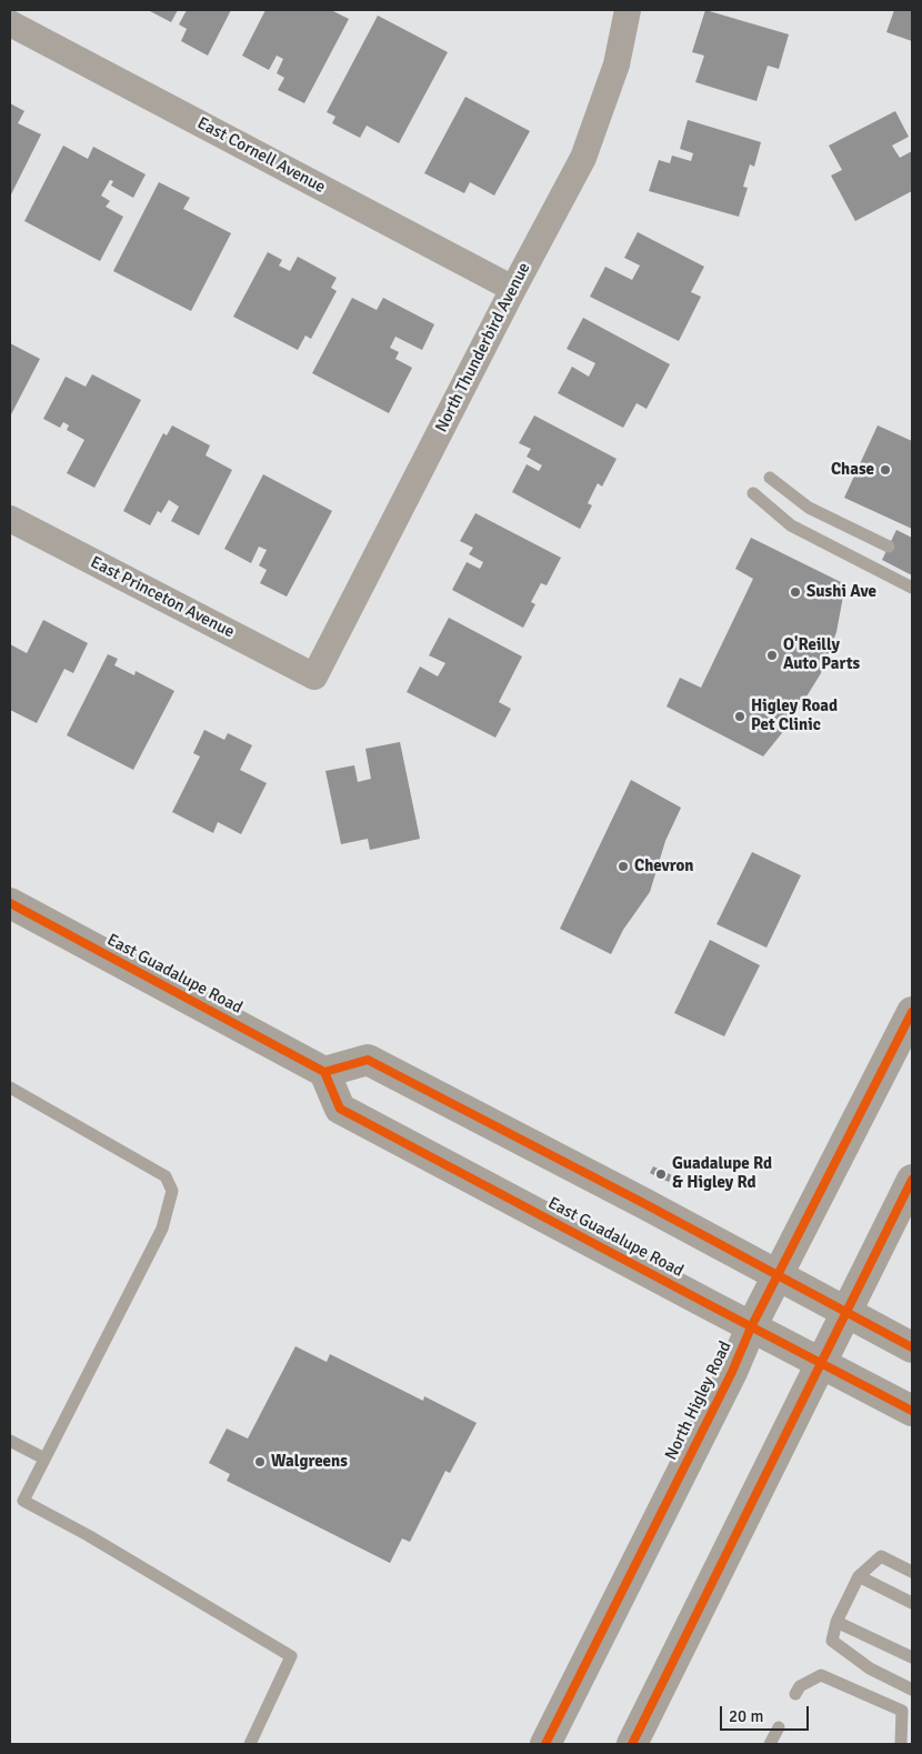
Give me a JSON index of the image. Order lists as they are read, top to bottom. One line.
{"streets":{"main road":["East Guadalupe Road","North Higley Road"],"street":["East Cornell Avenue","North Thunderbird Avenue","East Princeton Avenue"]},"crossings":[["East Cornell Avenue","North Thunderbird Avenue"],["North Thunderbird Avenue","East Princeton Avenue"],["East Guadalupe Road","North Higley Road"]],"places":["Chase","Sushi Ave","O'Reilly Auto Parts","Higley Road Pet Clinic","Chevron","Guadalupe Rd & Higley Rd","Walgreens"],"scale_bar":"20 m"}
